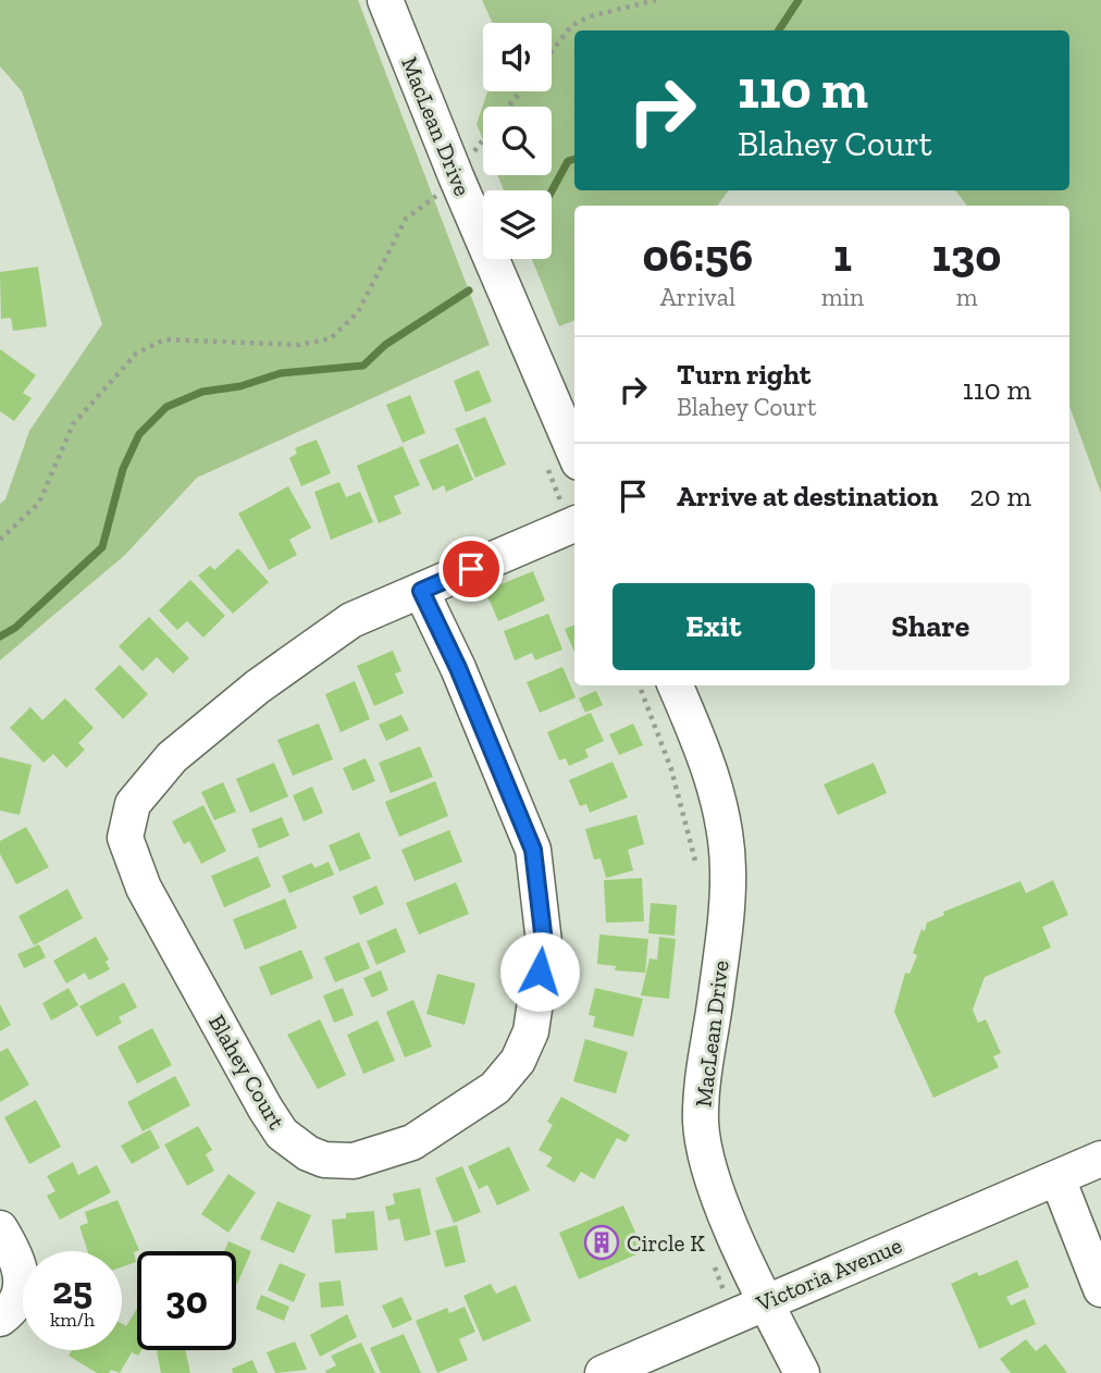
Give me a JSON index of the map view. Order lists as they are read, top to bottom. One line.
{"streets":{"street":["MacLean Drive","Blahey Court","Victoria Avenue"]},"crossings":[["MacLean Drive","Victoria Avenue"]],"places":{"building":["Circle K"]},"page":{"turn":["110 m","Blahey Court"],"eta":["06:56","Arrival","1","min","130","m"],"list":[{"name":"Turn right","note":"Blahey Court","value":"110 m"},{"name":"Arrive at destination","value":"20 m"}],"buttons":["Exit","Share"],"speed":"25 km/h","limit":"30"}}
